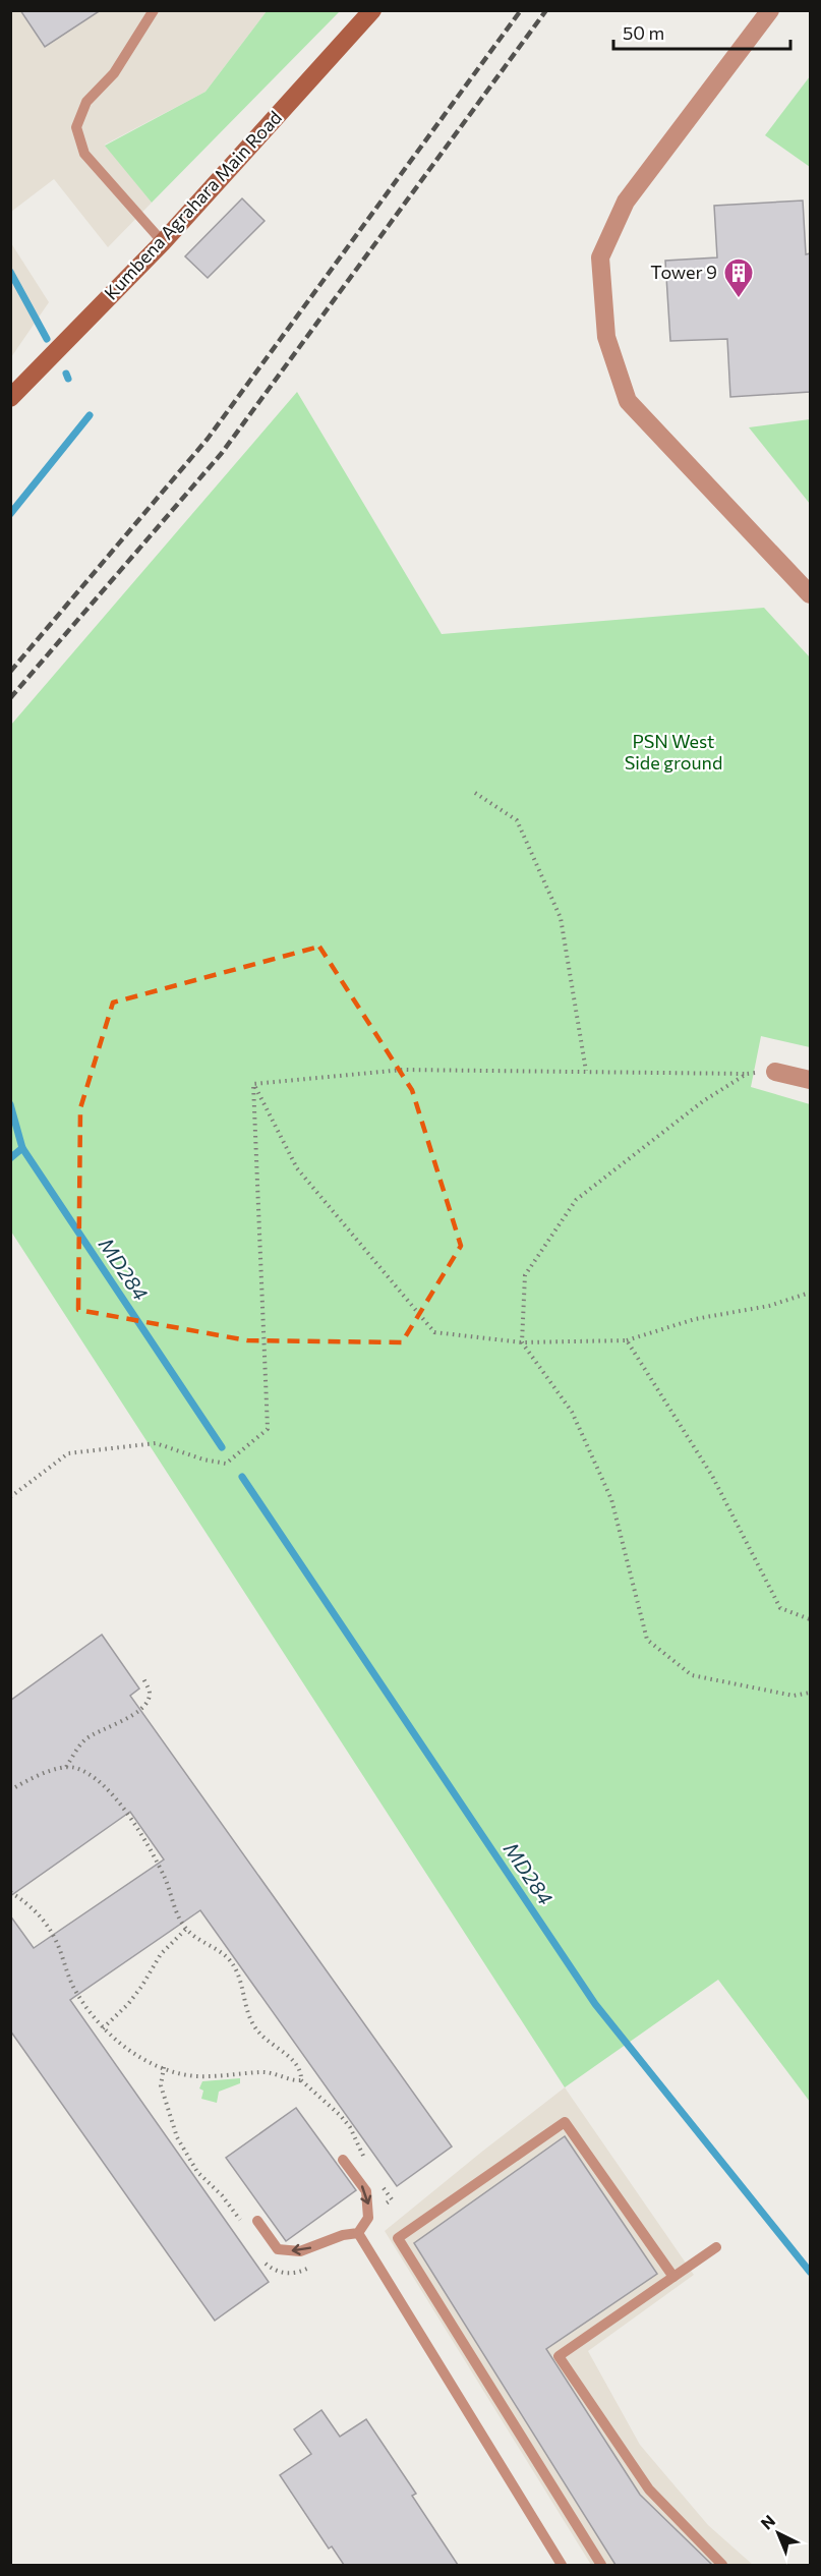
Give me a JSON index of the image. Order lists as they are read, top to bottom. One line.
{"streets":{"street":["Kumbena Agrahara Main Road"]},"water":["MD284"],"parks":["PSN West Side ground"],"places":{"building":["Tower 9"]},"scale_bar":"50 m","north":"top left"}
